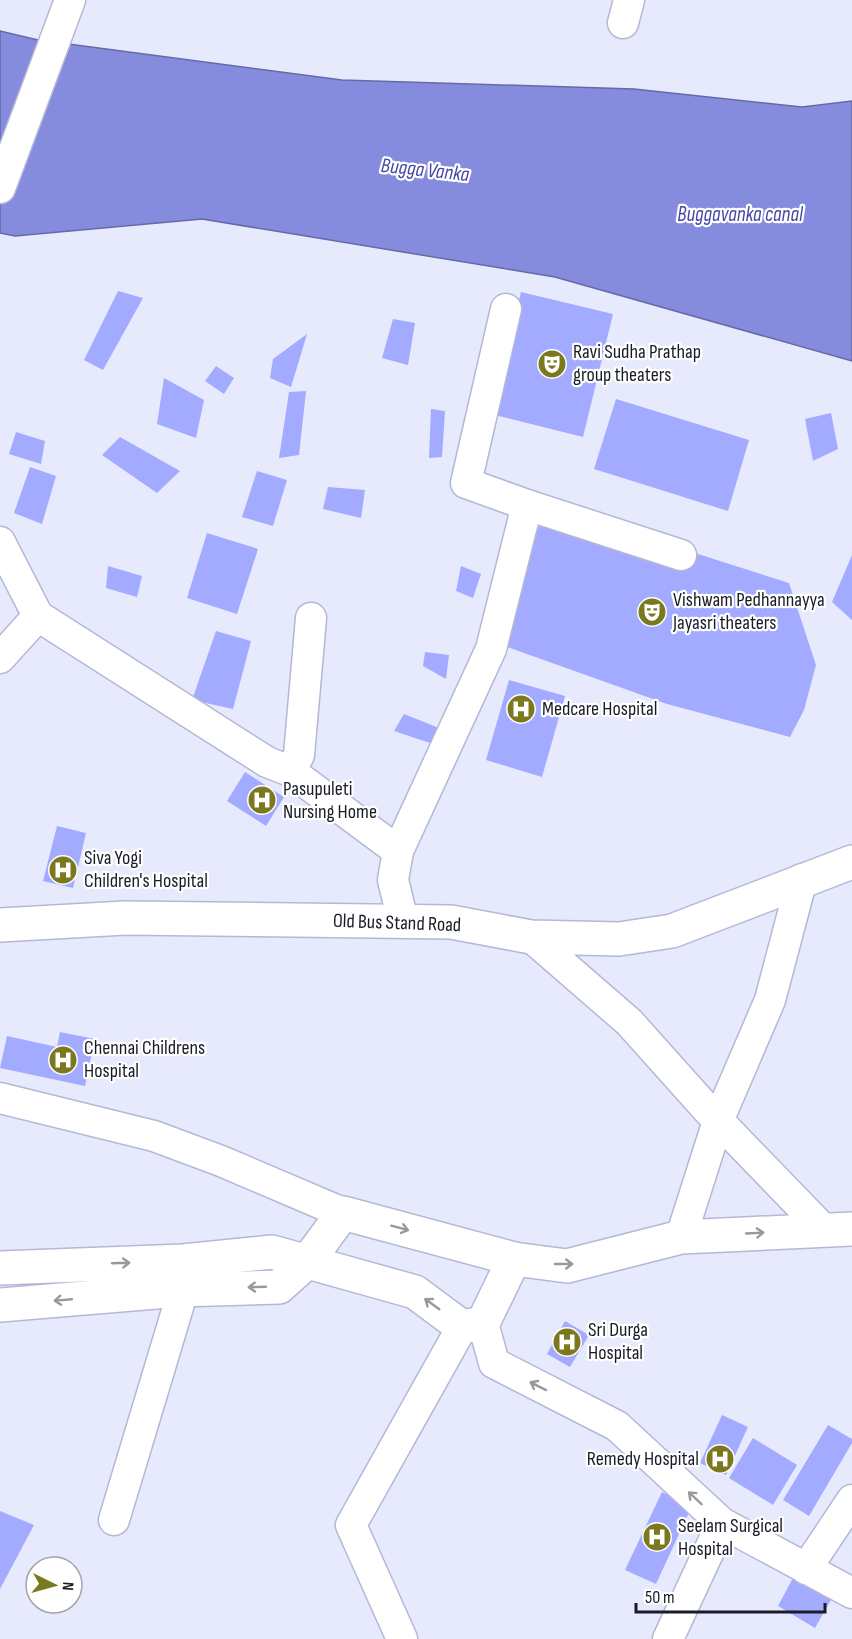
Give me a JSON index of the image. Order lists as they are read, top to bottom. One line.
{"streets":{"main road":["Old Bus Stand Road"]},"water":["Bugga Vanka","Buggavanka canal"],"places":{"theatre":["Ravi Sudha Prathap group theaters","Vishwam Pedhannayya Jayasri theaters"],"hospital":["Medcare Hospital","Pasupuleti Nursing Home","Siva Yogi Children's Hospital","Chennai Childrens Hospital","Sri Durga Hospital","Remedy Hospital","Seelam Surgical Hospital"]},"scale_bar":"50 m","north":"right"}
